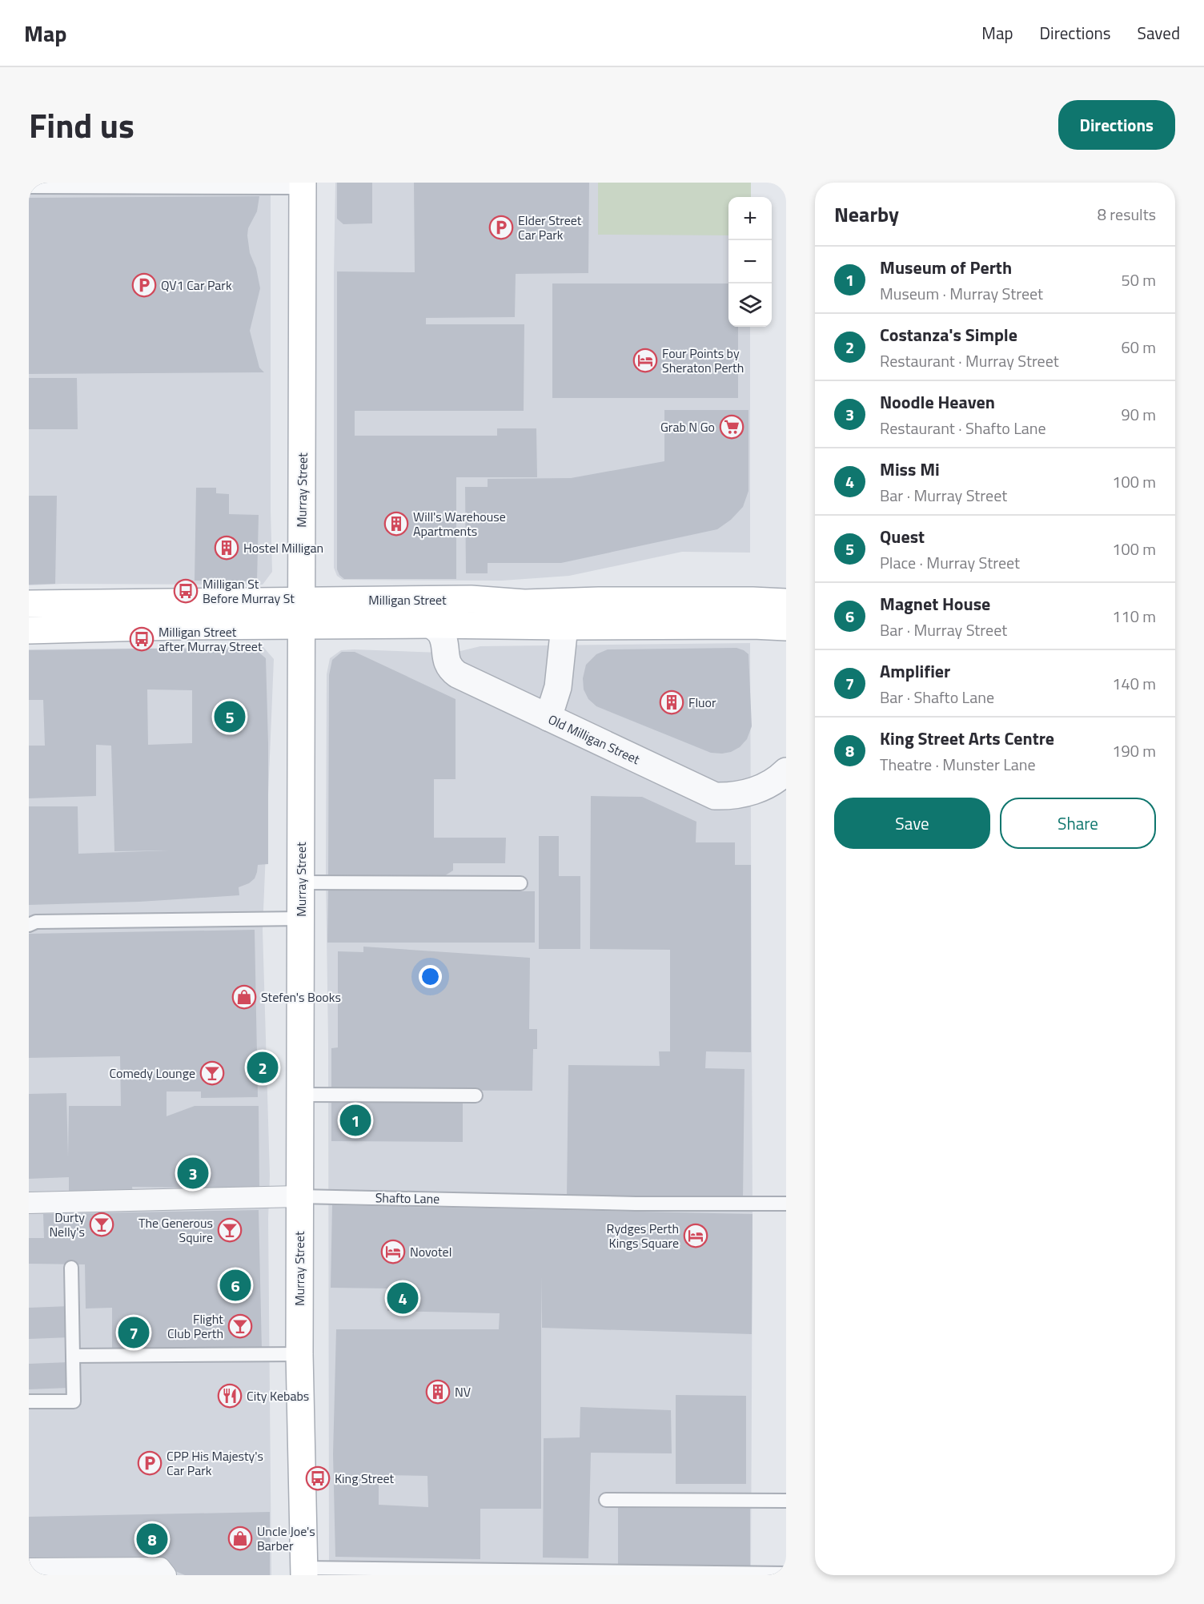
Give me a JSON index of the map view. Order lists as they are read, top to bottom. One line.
{"streets":{"main road":["Murray Street","Milligan Street"],"street":["Old Milligan Street","Shafto Lane"]},"crossings":[["Murray Street","Milligan Street"],["Murray Street","Shafto Lane"],["Milligan Street","Old Milligan Street"]],"places":{"parking":["Elder Street Car Park","QV1 Car Park","CPP His Majesty's Car Park"],"hotel":["Four Points by Sheraton Perth","Rydges Perth Kings Square","Novotel"],"supermarket":["Grab N Go"],"building":["Will's Warehouse Apartments","Hostel Milligan","Fluor","NV"],"bus stop":["Milligan St Before Murray St","Milligan Street after Murray Street","King Street"],"shop":["Stefen's Books","Uncle Joe's Barber"],"bar":["Comedy Lounge","Durty Nelly's","The Generous Squire","Flight Club Perth"],"restaurant":["City Kebabs"]},"page":{"header":"Map","nav":["Map","Directions","Saved"],"title":"Find us","buttons":["Directions",["Save","Share"]],"heading":["Nearby","8 results"],"map_buttons":["+","−"],"list":[{"mark":"1","name":"Museum of Perth","note":"Museum · Murray Street","value":"50 m"},{"mark":"2","name":"Costanza's Simple","note":"Restaurant · Murray Street","value":"60 m"},{"mark":"3","name":"Noodle Heaven","note":"Restaurant · Shafto Lane","value":"90 m"},{"mark":"4","name":"Miss Mi","note":"Bar · Murray Street","value":"100 m"},{"mark":"5","name":"Quest","note":"Place · Murray Street","value":"100 m"},{"mark":"6","name":"Magnet House","note":"Bar · Murray Street","value":"110 m"},{"mark":"7","name":"Amplifier","note":"Bar · Shafto Lane","value":"140 m"},{"mark":"8","name":"King Street Arts Centre","note":"Theatre · Munster Lane","value":"190 m"}],"pins":["5","2","1","3","6","4","7","8"]}}
